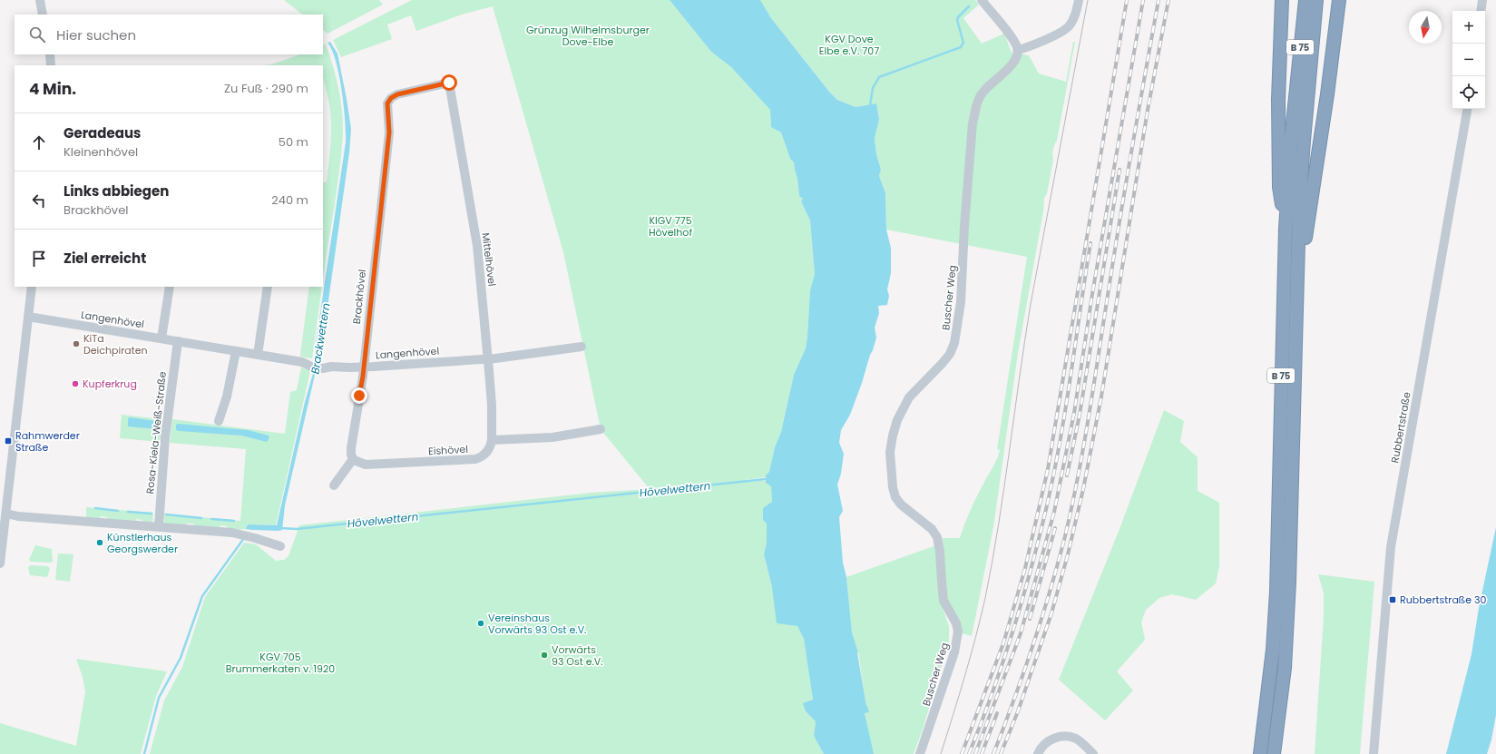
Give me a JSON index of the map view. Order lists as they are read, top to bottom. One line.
{"streets":{"highway":["B 75"],"street":["Mittelhövel","Brackhövel","Buscher Weg","Langenhövel","Rubbertstraße","Rosa-Kiela-Weiß-Straße","Eishövel"]},"crossings":[["Mittelhövel","Brackhövel"],["Mittelhövel","Langenhövel"],["Mittelhövel","Eishövel"],["Brackhövel","Langenhövel"],["Brackhövel","Eishövel"],["Langenhövel","Rosa-Kiela-Weiß-Straße"]],"water":["Brackwettern","Hövelwettern"],"parks":["Grünzug Wilhelmsburger Dove-Elbe","KGV Dove Elbe e.V. 707","KlGV 775 Hövelhof","KGV 705 Brummerkaten v. 1920"],"places":{"other":["KiTa Deichpiraten","Kupferkrug","Künstlerhaus Georgswerder","Vereinshaus Vorwärts 93 Ost e.V.","Vorwärts 93 Ost e.V."],"transit":["Rahmwerder Straße","Rubbertstraße 30"]},"north":"bottom","page":{"map_buttons":["+","−"],"search":"Hier suchen","heading":["4 Min.","Zu Fuß · 290 m"],"list":[["Geradeaus","Kleinenhövel","50 m"],["Links abbiegen","Brackhövel","240 m"],"Ziel erreicht"]}}
